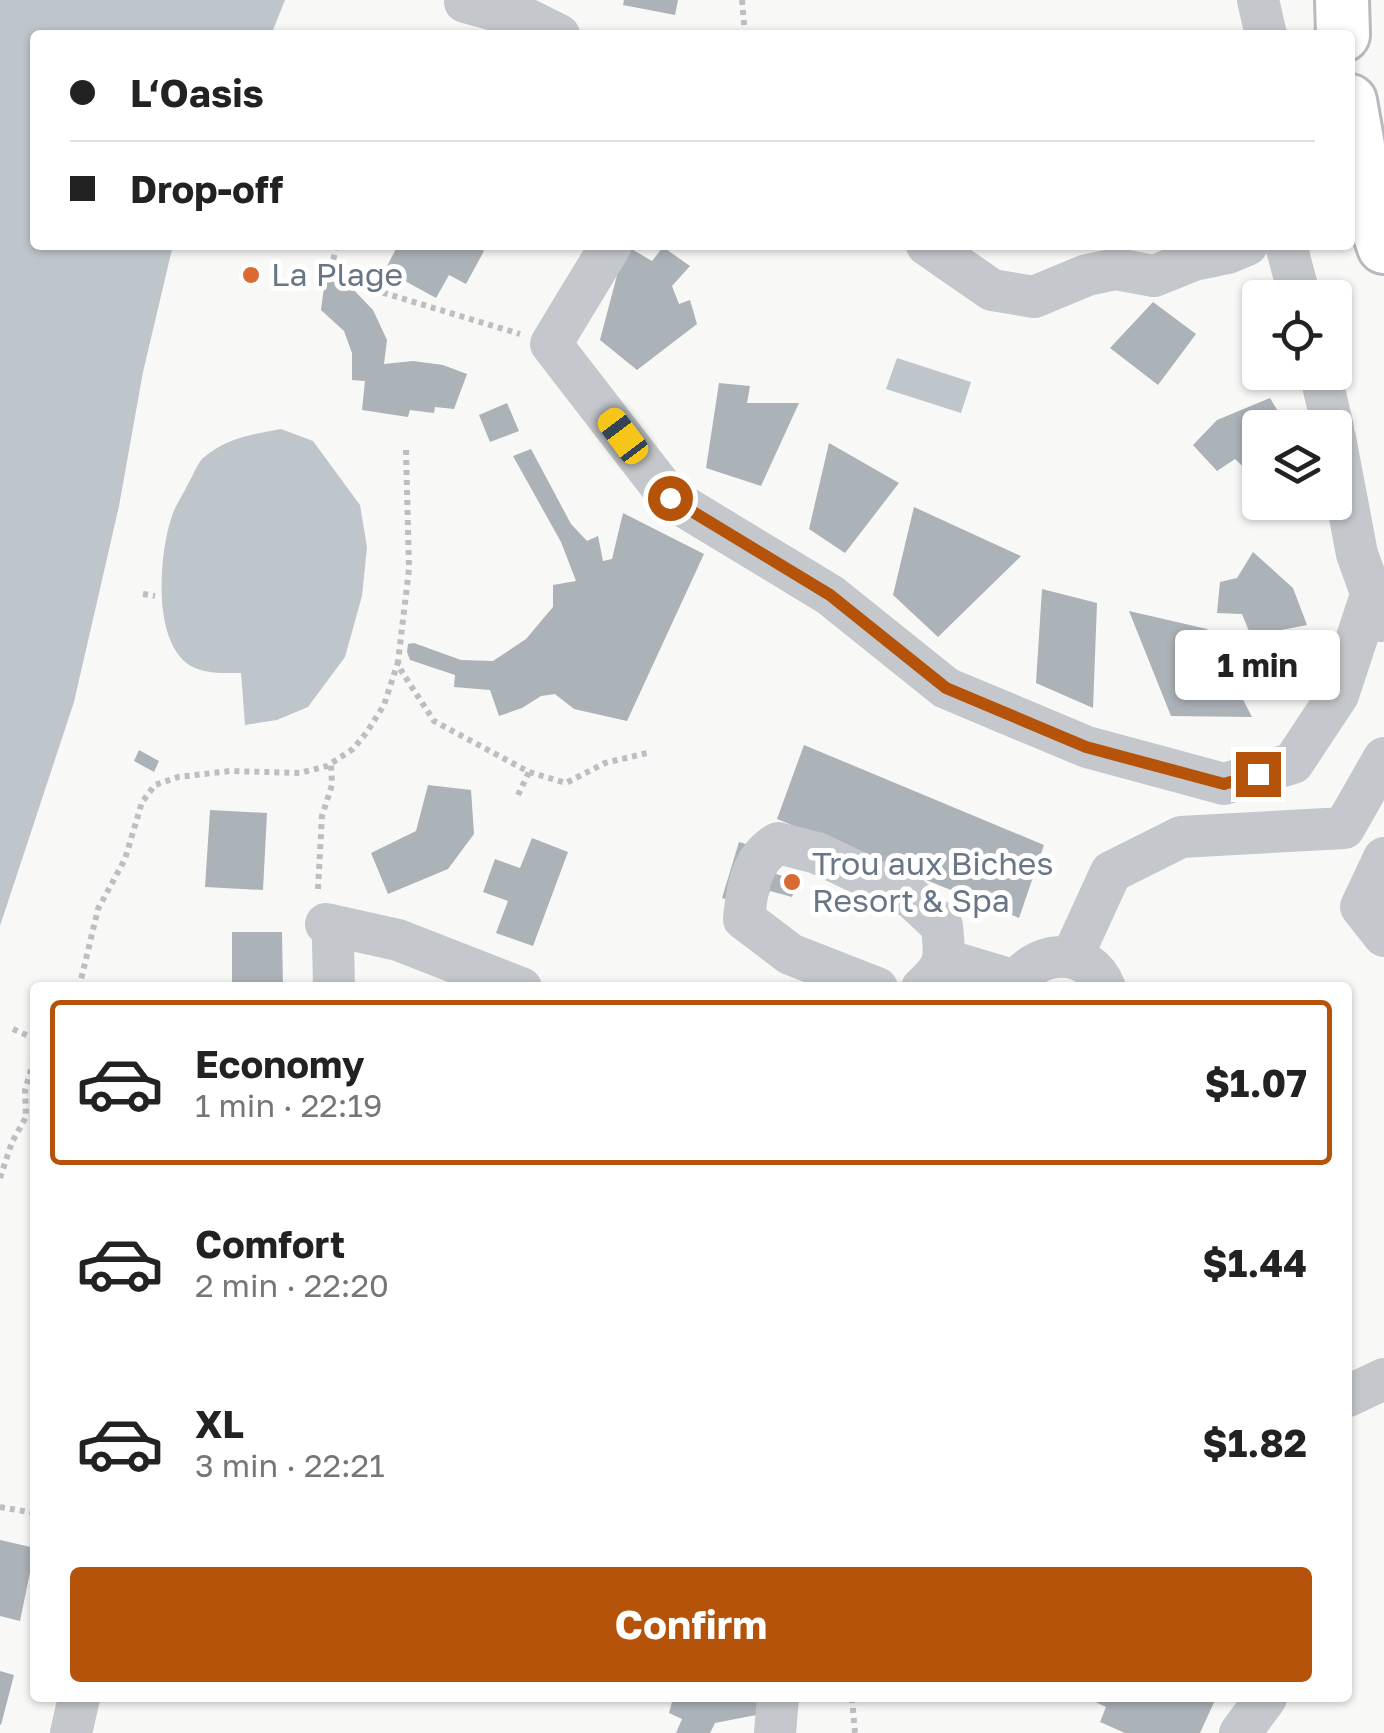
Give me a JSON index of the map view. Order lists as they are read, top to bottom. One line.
{"places":["La Plage","Trou aux Biches Resort & Spa"],"page":{"banner":["L‘Oasis","Drop-off"],"bubble":"1 min","list":[{"name":"Economy","note":"1 min · 22:19","value":"$1.07"},{"name":"Comfort","note":"2 min · 22:20","value":"$1.44"},{"name":"XL","note":"3 min · 22:21","value":"$1.82"}],"buttons":"Confirm"}}
